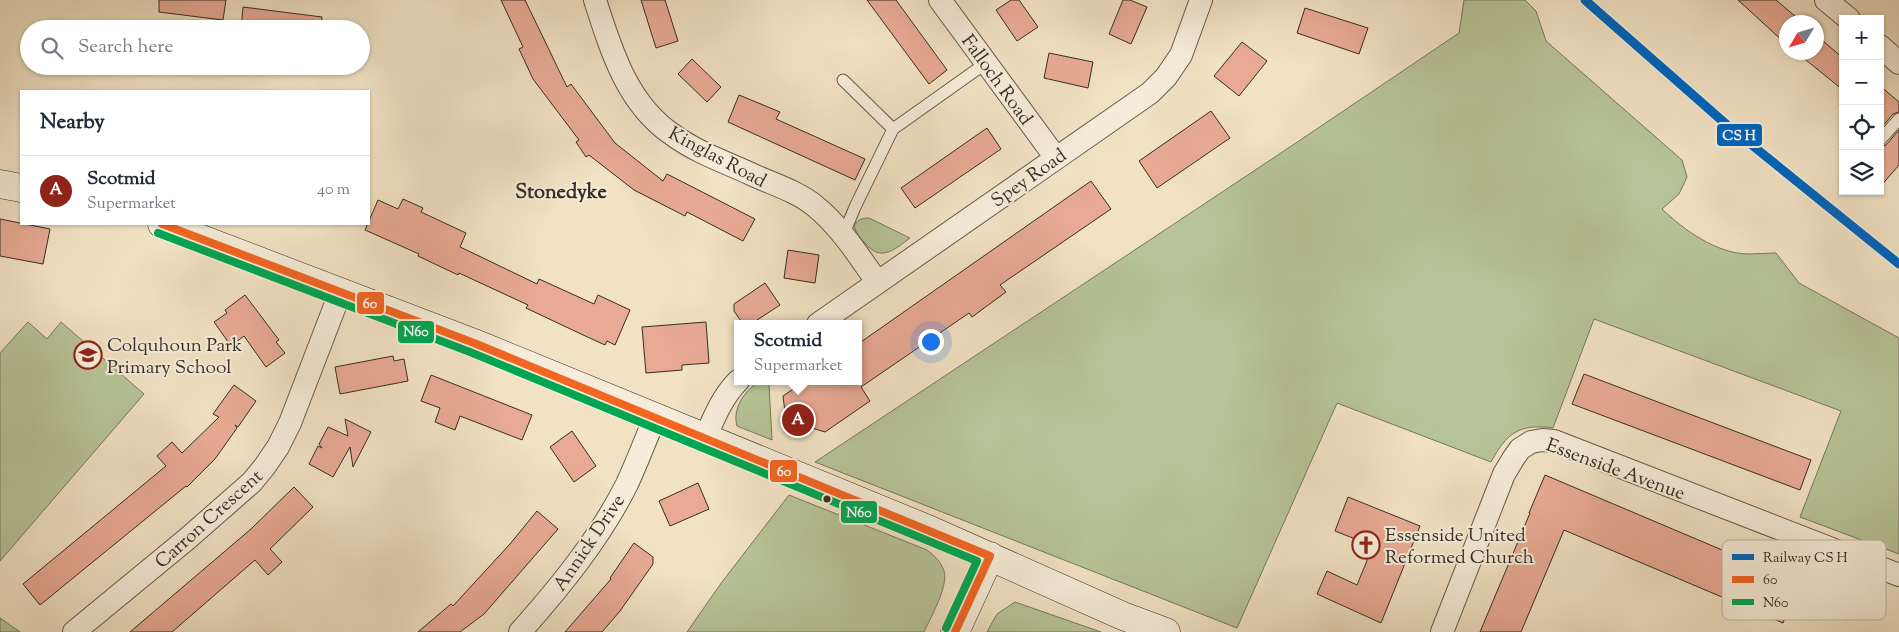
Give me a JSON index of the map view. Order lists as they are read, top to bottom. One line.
{"streets":{"street":["Falloch Road","Kinglas Road","Spey Road","Essenside Avenue","Carron Crescent","Annick Drive"]},"crossings":[["Falloch Road","Spey Road"],["Kinglas Road","Spey Road"]],"districts":["Stonedyke"],"places":{"school or university":["Colquhoun Park Primary School"],"church":["Essenside United Reformed Church"]},"lines":["transit line 60","transit line N60"],"legend":["Railway CS H","60","N60"],"north":"bottom left","page":{"map_buttons":["+","−"],"search":"Search here","heading":"Nearby","list":[{"mark":"A","name":"Scotmid","note":"Supermarket","value":"40 m"}],"popup":["Scotmid","Supermarket"],"pins":"A"}}
